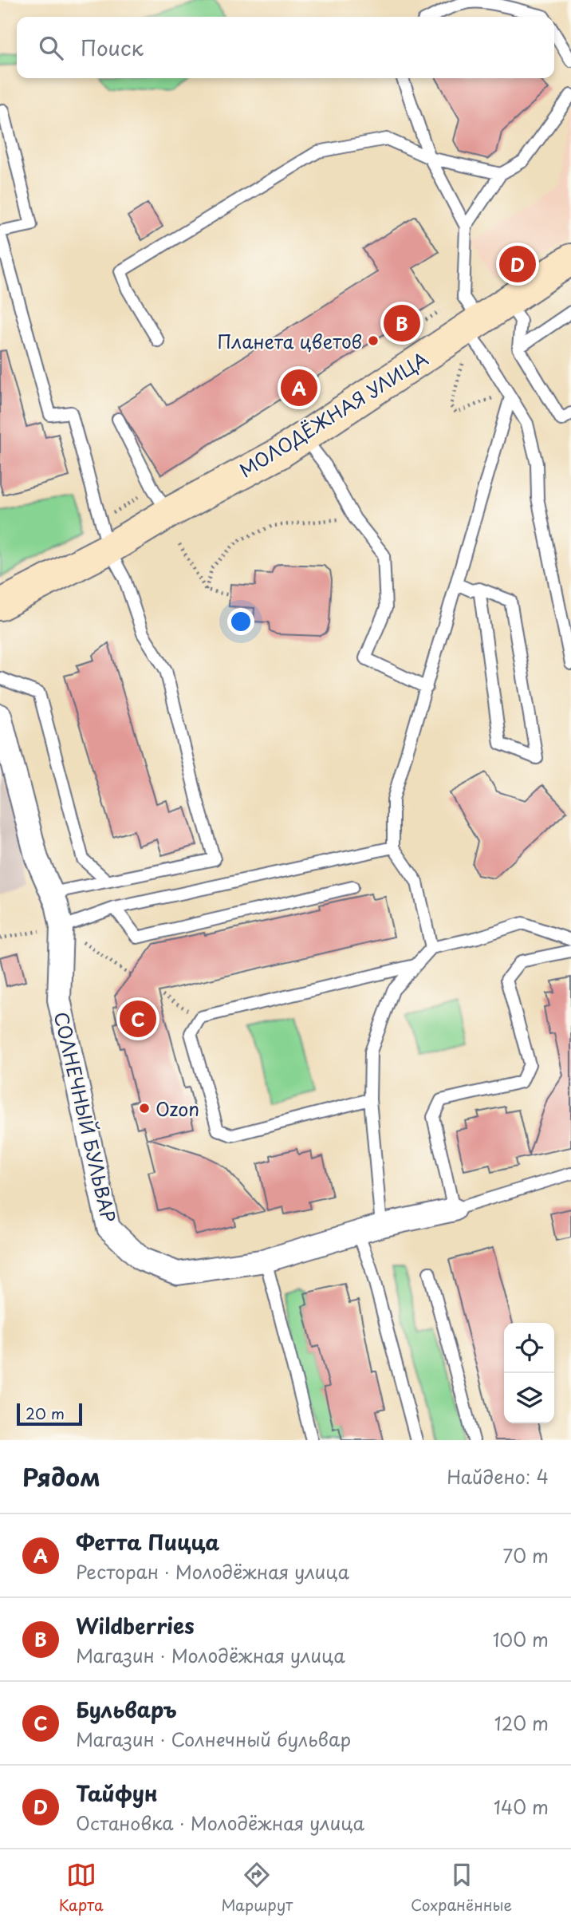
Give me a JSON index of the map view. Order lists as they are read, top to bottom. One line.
{"streets":{"street":["МОЛОДЁЖНАЯ УЛИЦА","СОЛНЕЧНЫЙ БУЛЬВАР"]},"places":["Планета цветов","Ozon"],"scale_bar":"20 m","page":{"search":"Поиск","pins":["D","B","A","C"],"scale":"20 m","heading":["Рядом","Найдено: 4"],"list":[{"mark":"A","name":"Фетта Пицца","note":"Ресторан · Молодёжная улица","value":"70 m"},{"mark":"B","name":"Wildberries","note":"Магазин · Молодёжная улица","value":"100 m"},{"mark":"C","name":"Бульваръ","note":"Магазин · Солнечный бульвар","value":"120 m"},{"mark":"D","name":"Тайфун","note":"Остановка · Молодёжная улица","value":"140 m"}],"nav":["Карта","Маршрут","Сохранённые"]}}
